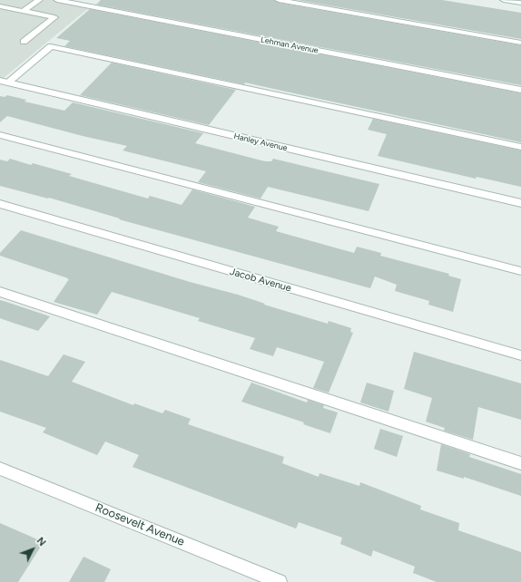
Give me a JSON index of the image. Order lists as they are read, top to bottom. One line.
{"streets":{"street":["Lehman Avenue","Hanley Avenue","Jacob Avenue","Roosevelt Avenue"]},"north":"top right"}
